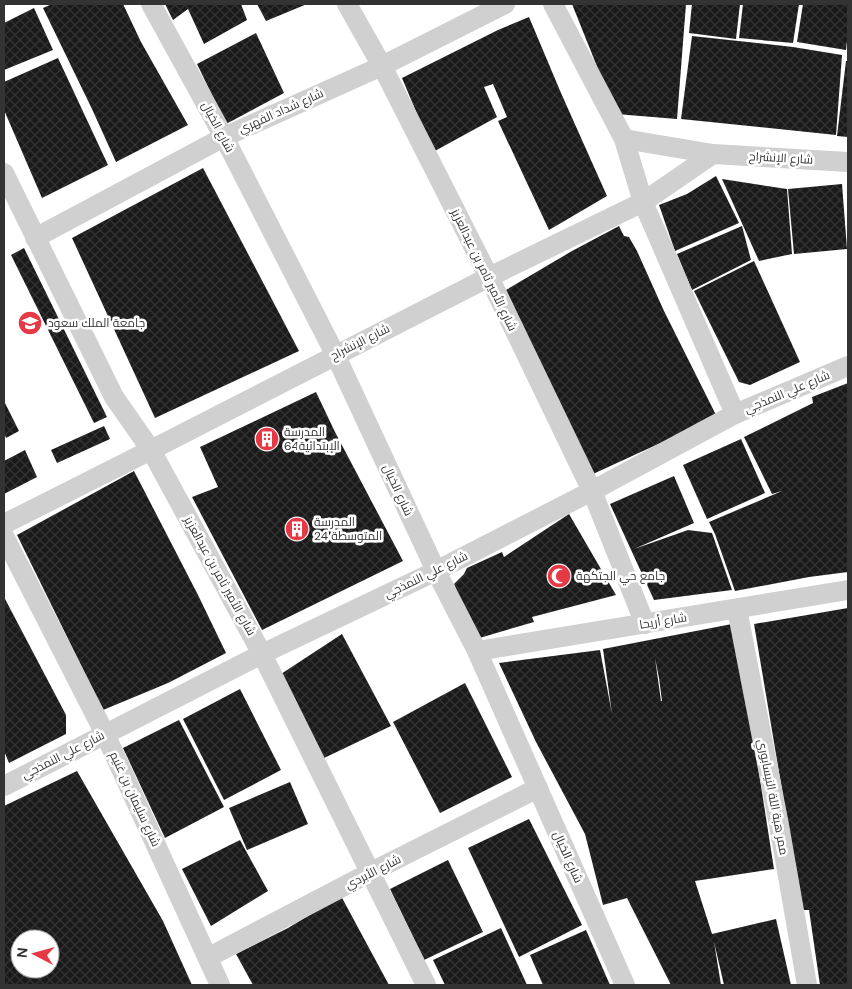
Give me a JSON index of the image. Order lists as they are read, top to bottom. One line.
{"streets":{"street":["شارع شداد الفهري","شارع الخيال","شارع الإنشراح","شارع الأمير ثامر بن عبدالعزيز","شارع علي النمذجي","شارع أريحا","ممر هبة اللة النيسابوري","شارع سليمان بن غنيم","شارع الأبردي"]},"crossings":[["شارع شداد الفهري","شارع الخيال"],["شارع شداد الفهري","شارع الأمير ثامر بن عبدالعزيز"],["شارع الخيال","شارع الإنشراح"],["شارع الخيال","شارع علي النمذجي"],["شارع الخيال","شارع أريحا"],["شارع الخيال","شارع الأبردي"],["شارع الإنشراح","شارع الأمير ثامر بن عبدالعزيز"],["شارع الأمير ثامر بن عبدالعزيز","شارع علي النمذجي"],["شارع الأمير ثامر بن عبدالعزيز","شارع أريحا"],["شارع الأمير ثامر بن عبدالعزيز","شارع الأبردي"],["شارع علي النمذجي","شارع سليمان بن غنيم"],["شارع أريحا","ممر هبة اللة النيسابوري"],["شارع سليمان بن غنيم","شارع الأبردي"]],"places":{"school or university":["جامعة الملك سعود"],"building":["المدرسة الإبتدائية64","المدرسة المتوسطة 24"],"mosque":["جامع حي الجتكهة"]},"north":"left"}
